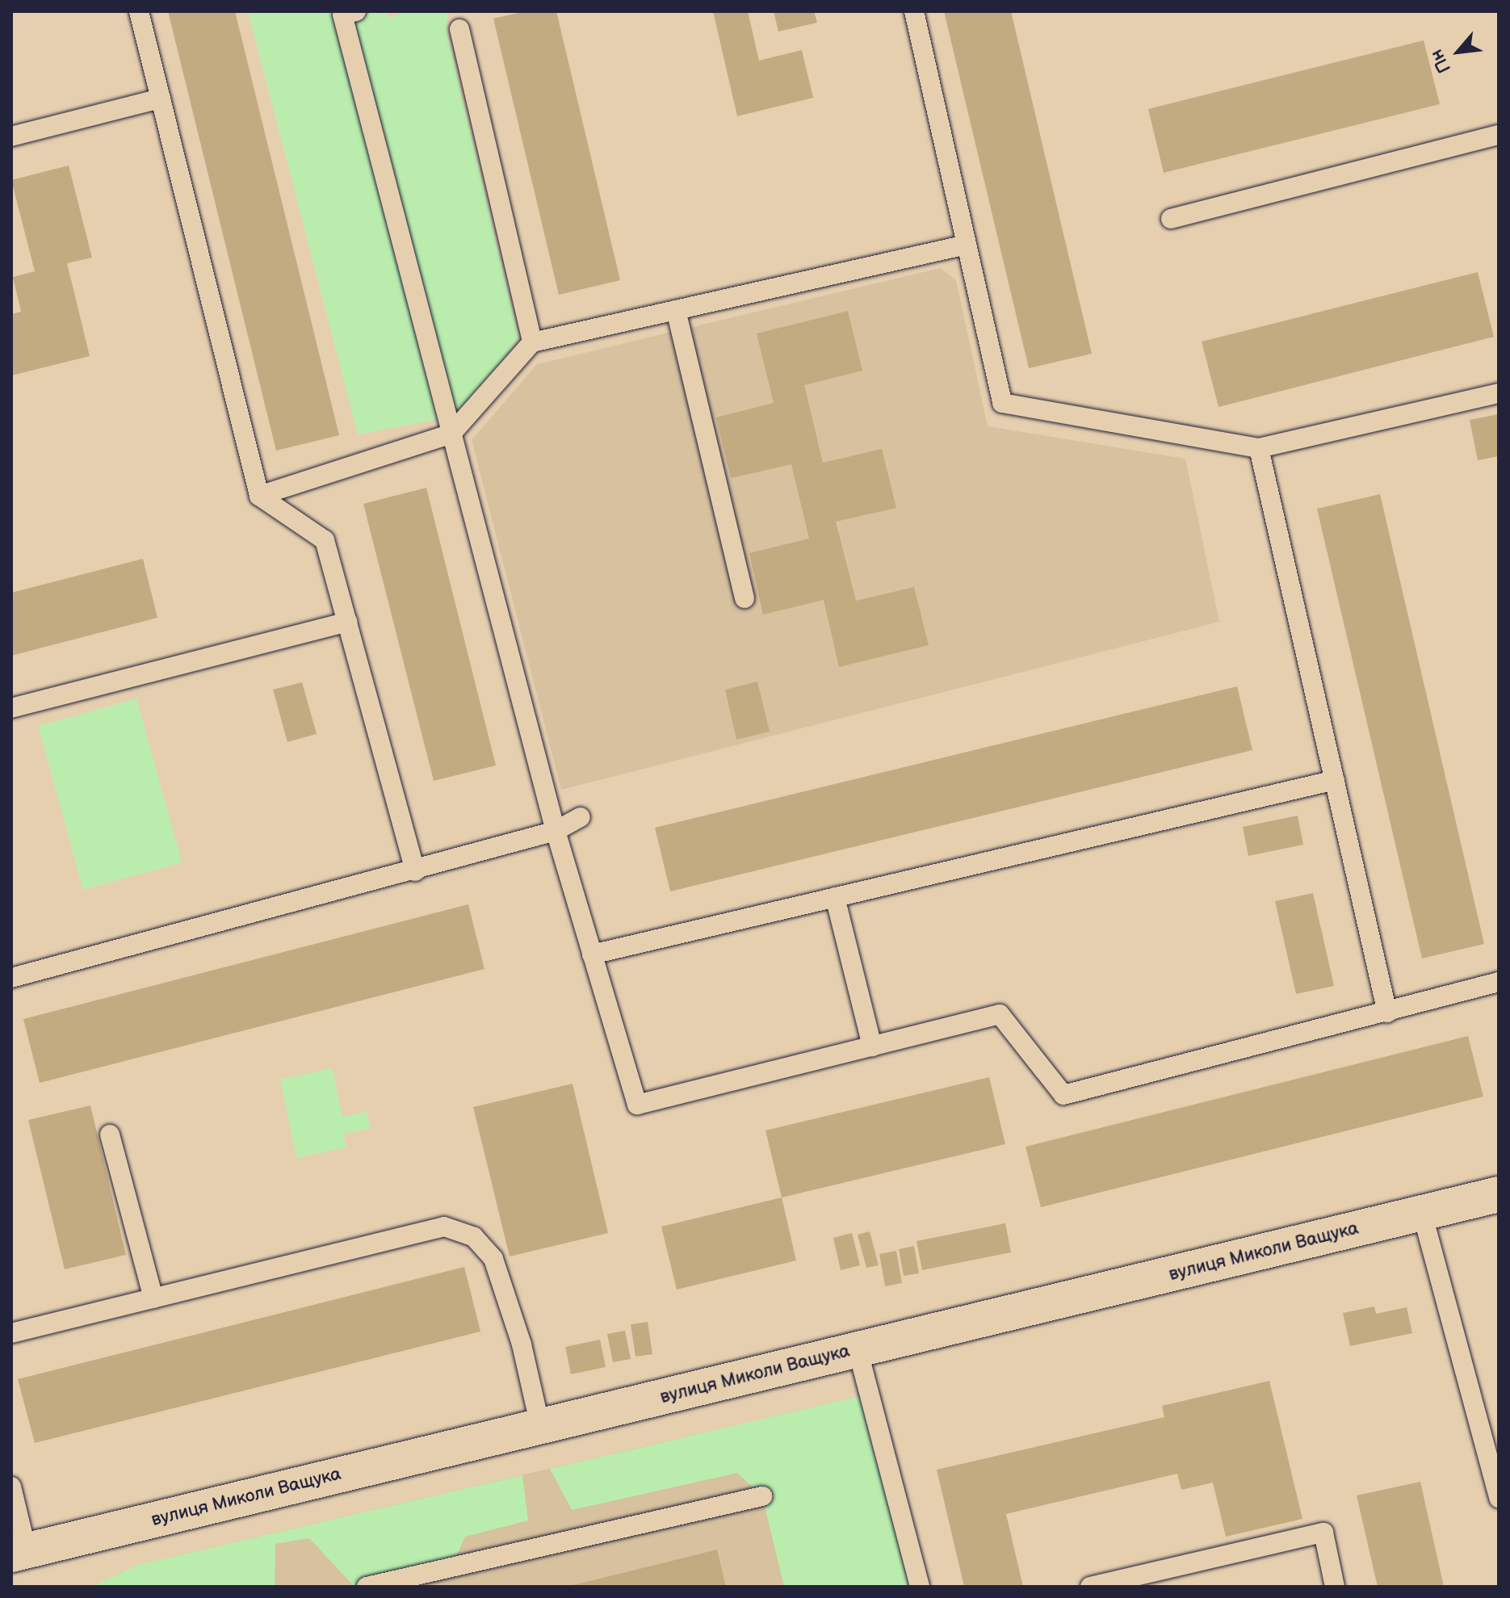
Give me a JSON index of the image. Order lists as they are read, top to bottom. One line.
{"streets":{"street":["вулиця Миколи Ващука"]},"north":"bottom left"}
